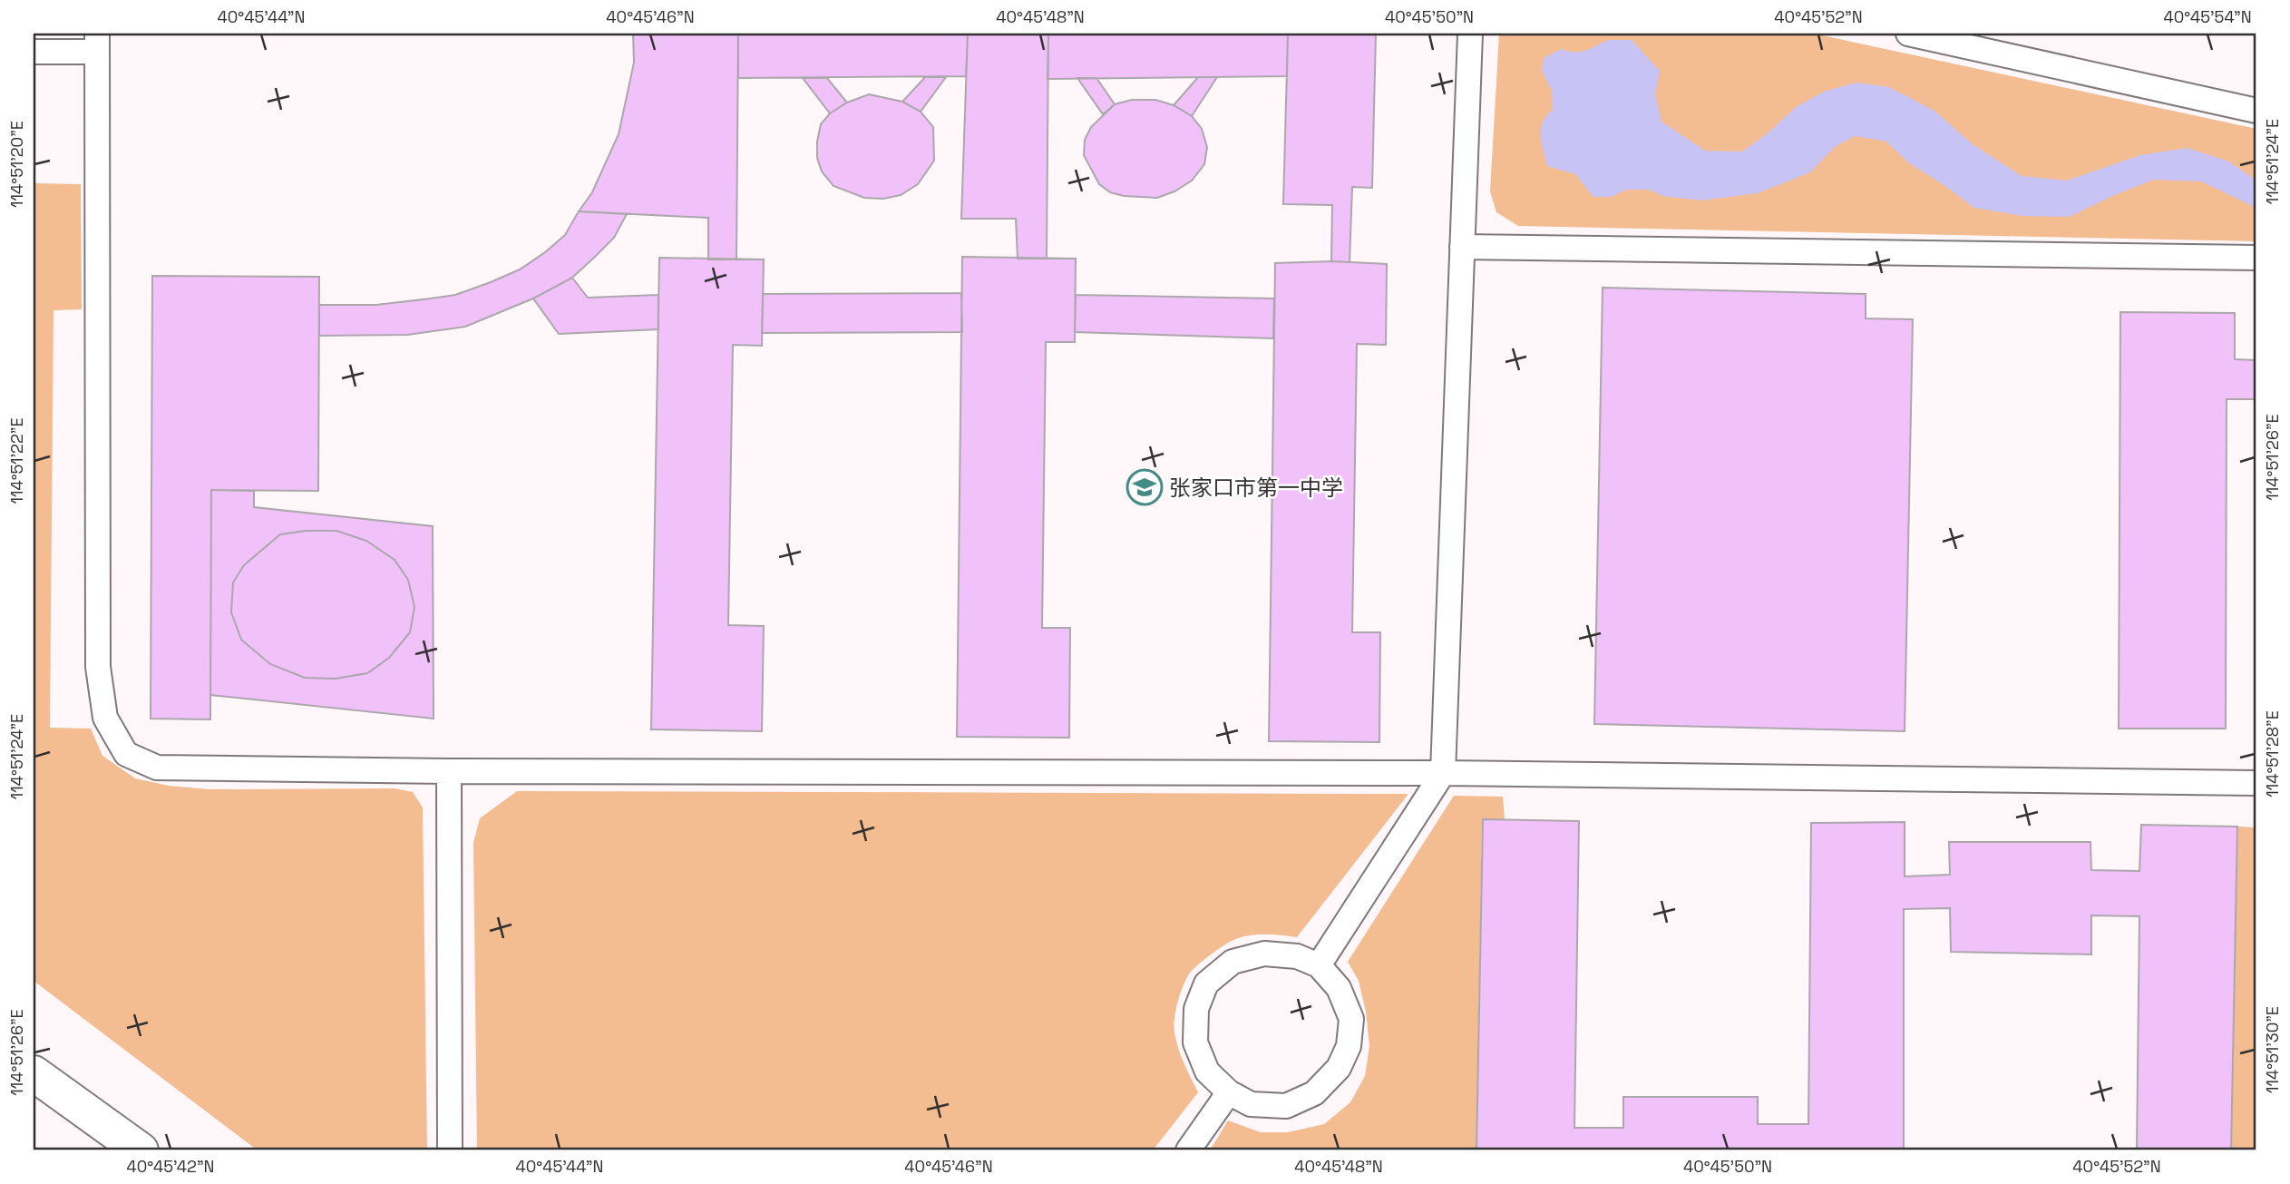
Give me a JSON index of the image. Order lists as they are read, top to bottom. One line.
{"places":{"school or university":["张家口市第一中学"]},"coordinates":["40°45'44\"N","40°45'46\"N","40°45'48\"N","40°45'50\"N","40°45'52\"N","40°45'54\"N","114°51'24\"E","114°51'20\"E","114°51'26\"E","114°51'22\"E","114°51'28\"E","114°51'30\"E","40°45'42\"N"]}
